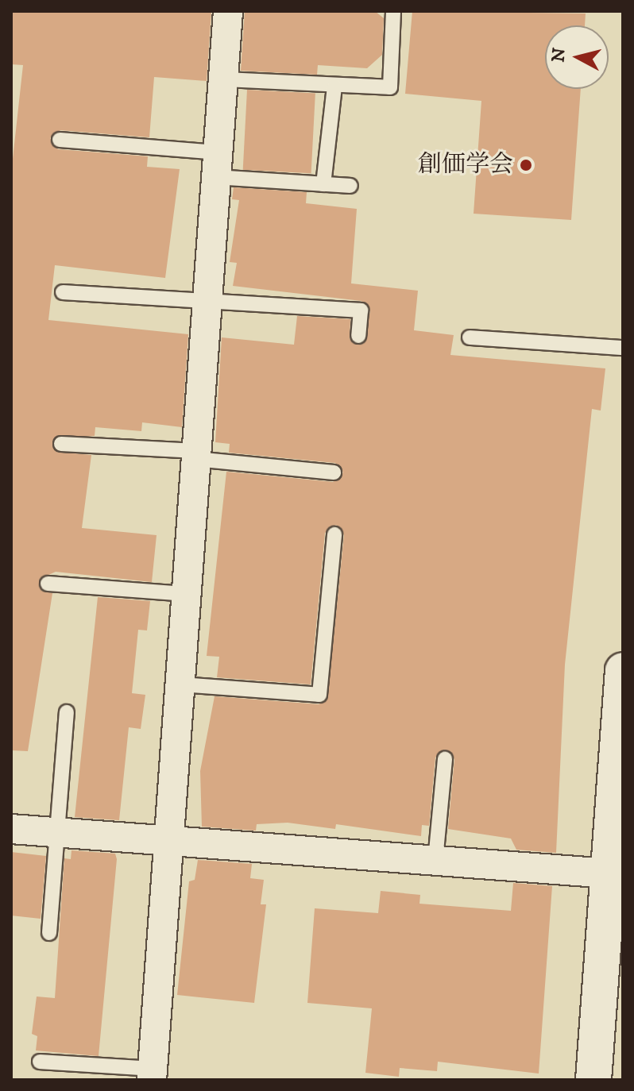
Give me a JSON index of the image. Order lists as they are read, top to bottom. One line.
{"places":["創価学会"],"north":"left"}
